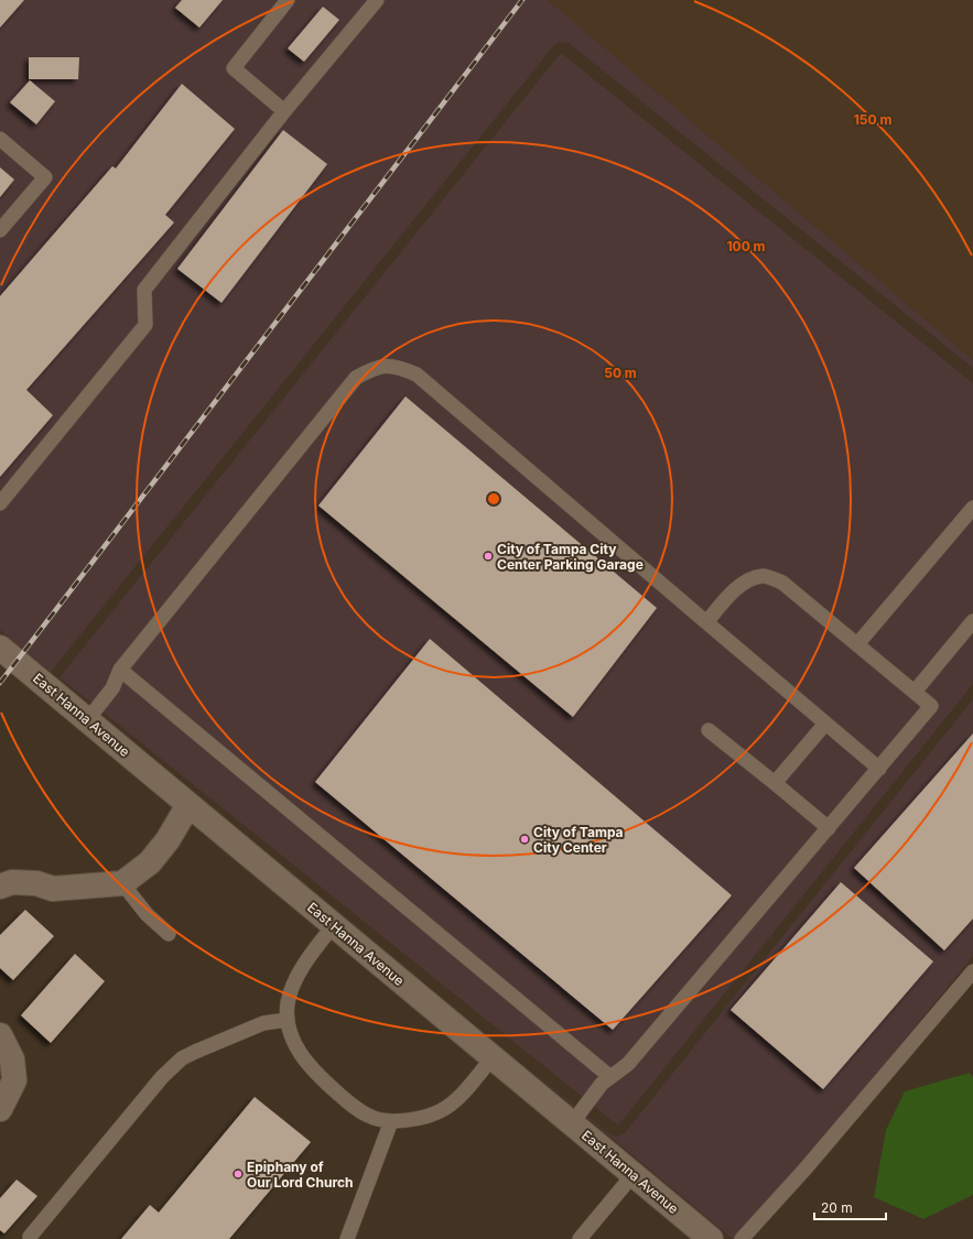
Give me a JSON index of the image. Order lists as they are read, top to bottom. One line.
{"streets":{"street":["East Hanna Avenue"]},"places":["City of Tampa City Center Parking Garage","City of Tampa City Center","Epiphany of Our Lord Church"],"scale_bar":"20 m","rings":["150 m","100 m","50 m"]}
